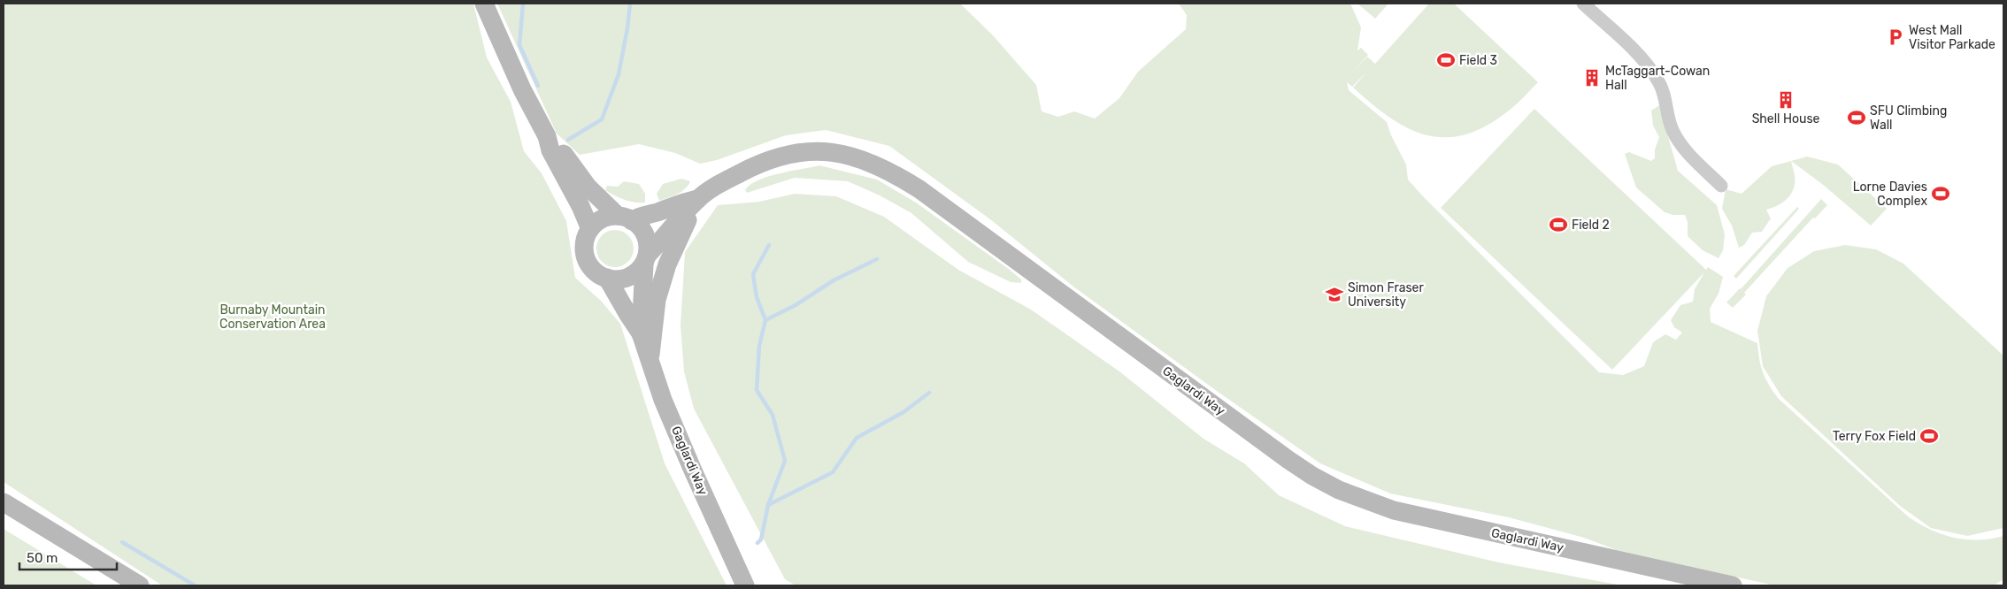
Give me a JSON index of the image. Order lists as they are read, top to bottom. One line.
{"streets":{"street":["Gaglardi Way"]},"parks":["Burnaby Mountain Conservation Area"],"places":{"parking":["West Mall Visitor Parkade"],"sports":["Field 3","SFU Climbing Wall","Lorne Davies Complex","Field 2","Terry Fox Field"],"building":["McTaggart-Cowan Hall","Shell House"],"school or university":["Simon Fraser University"]},"scale_bar":"50 m"}
